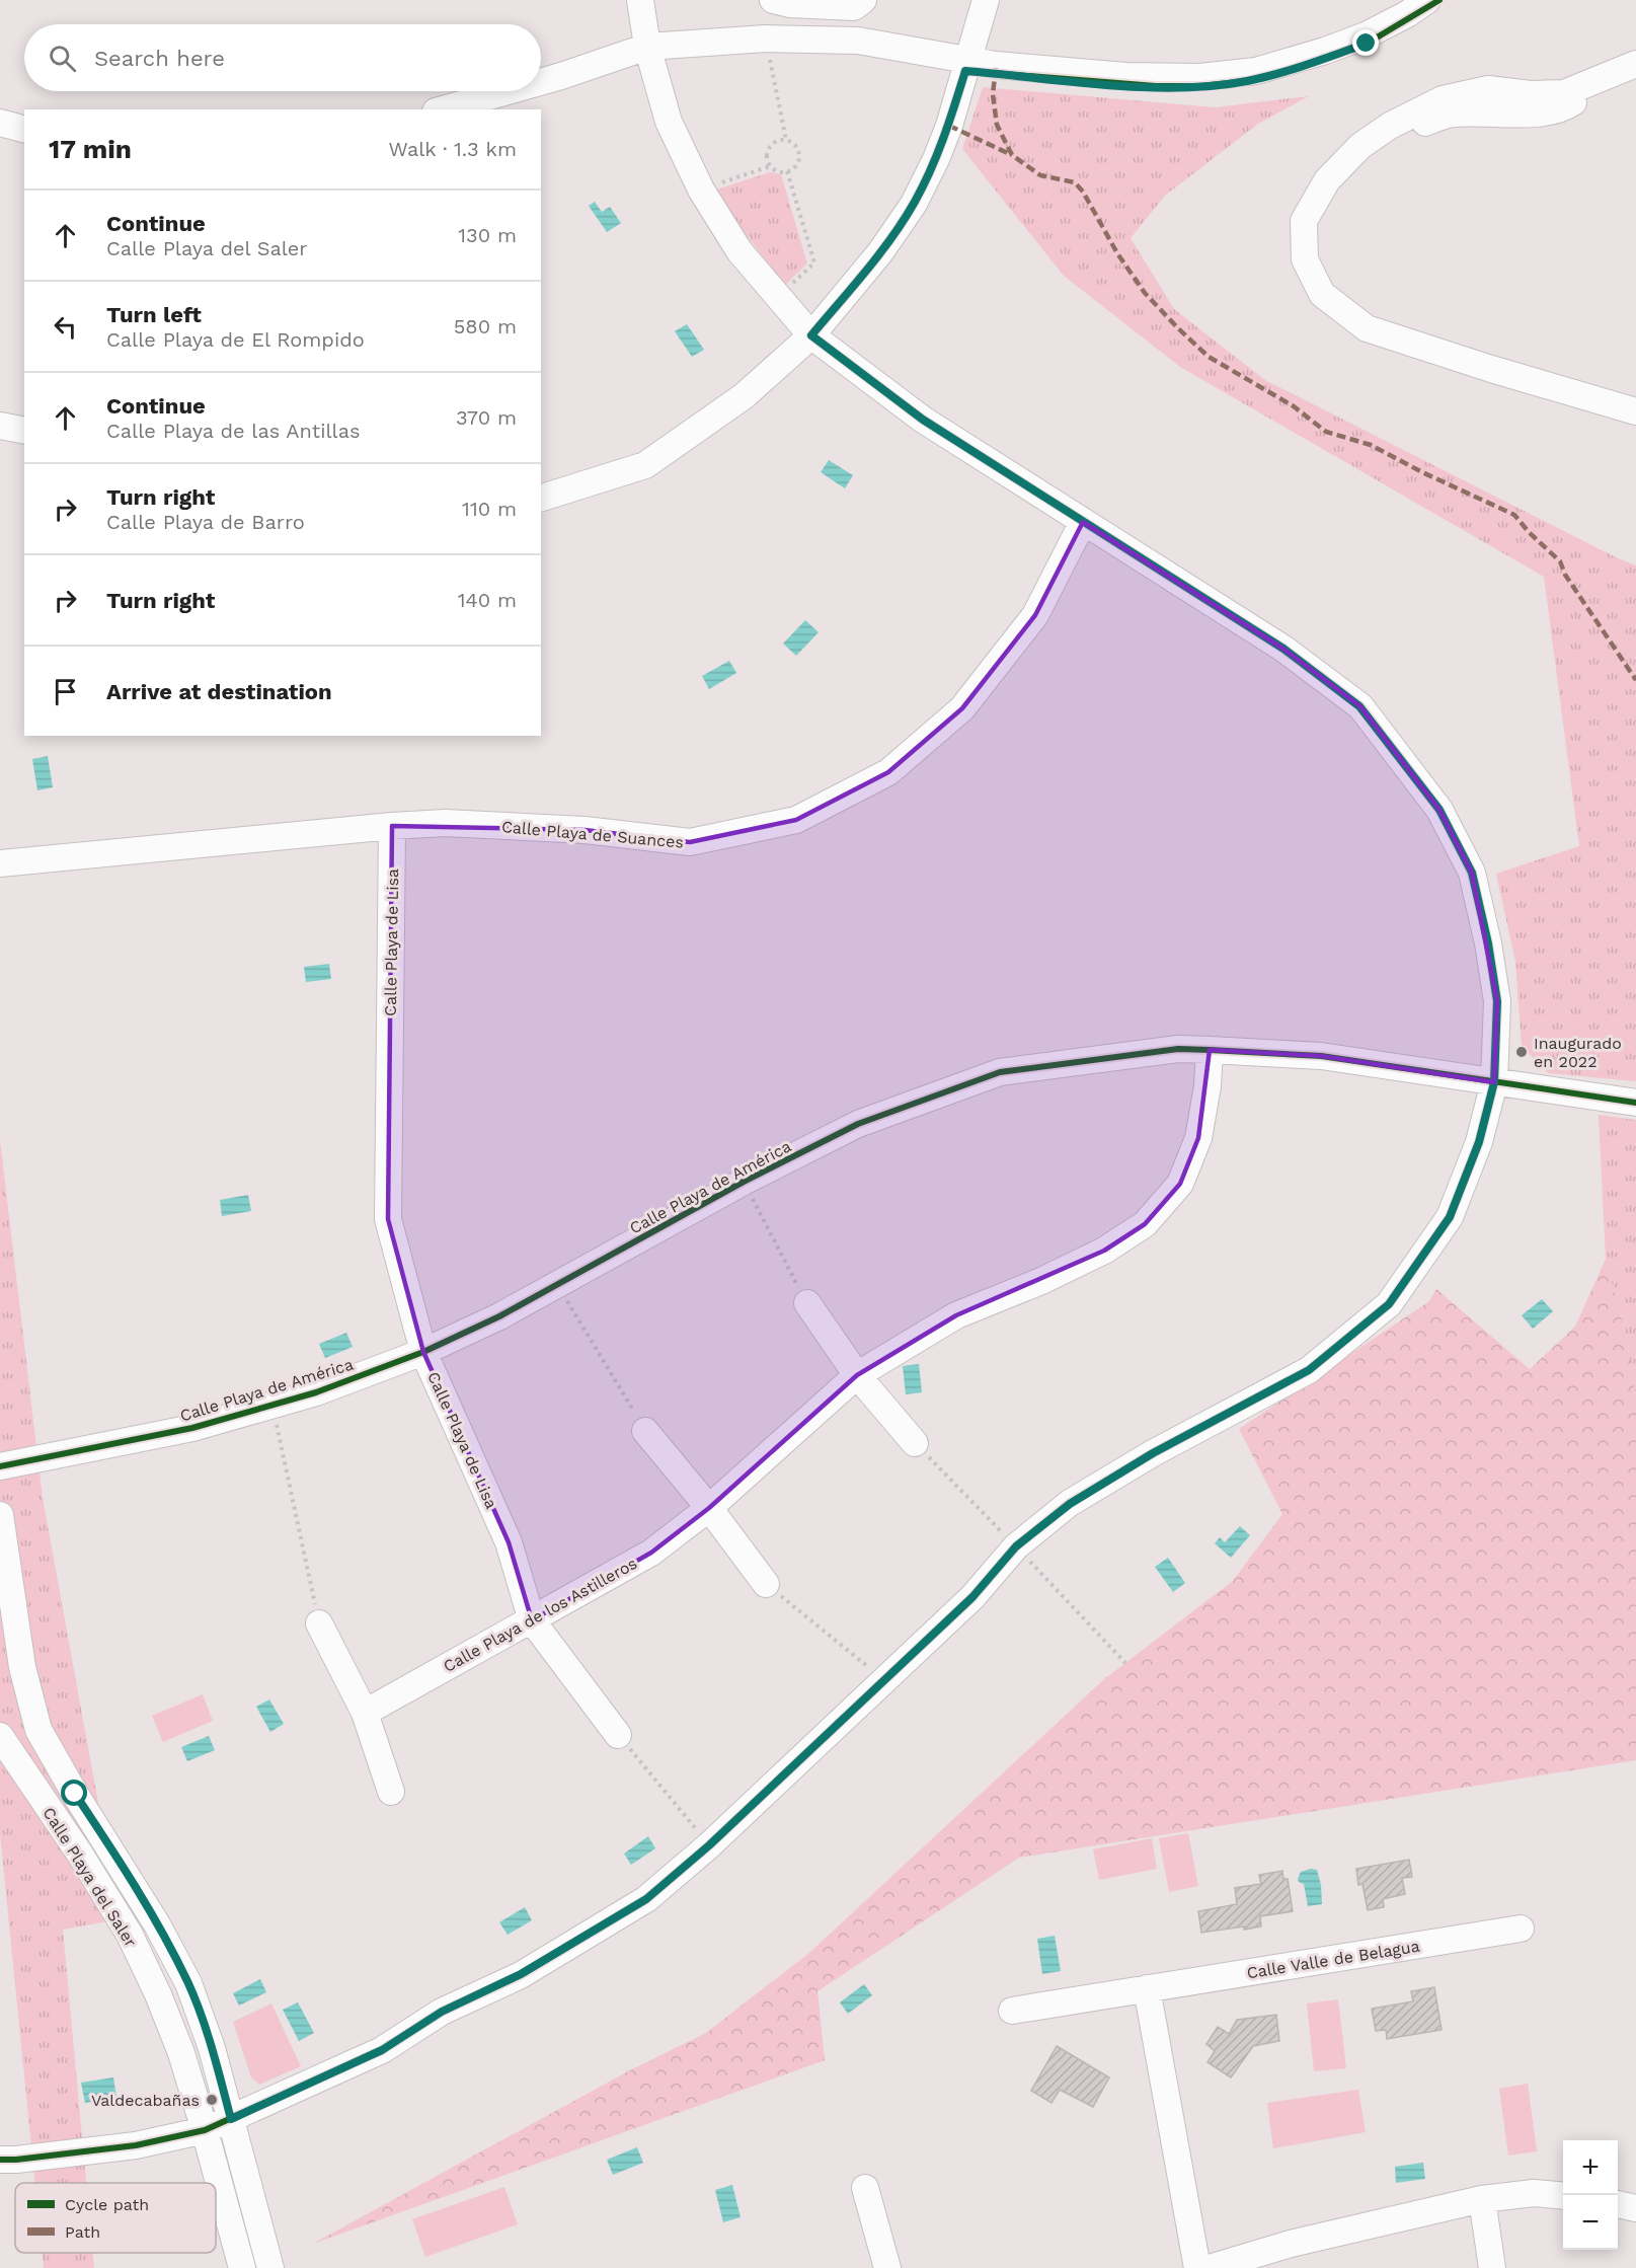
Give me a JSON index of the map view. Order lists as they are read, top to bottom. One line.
{"streets":{"street":["Calle Playa de Suances","Calle Playa de Lisa","Calle Playa de América","Calle Playa de los Astilleros","Calle Playa del Saler","Calle Valle de Belagua"]},"crossings":[["Calle Playa de Suances","Calle Playa de Lisa"],["Calle Playa de Lisa","Calle Playa de América"],["Calle Playa de Lisa","Calle Playa de los Astilleros"],["Calle Playa de América","Calle Playa de los Astilleros"]],"places":["Inaugurado en 2022","Valdecabañas"],"legend":["Cycle path","Path"],"page":{"search":"Search here","heading":["17 min","Walk · 1.3 km"],"list":[["Continue","Calle Playa del Saler","130 m"],["Turn left","Calle Playa de El Rompido","580 m"],["Continue","Calle Playa de las Antillas","370 m"],["Turn right","Calle Playa de Barro","110 m"],["Turn right","140 m"],"Arrive at destination"],"map_buttons":["+","−"]}}
